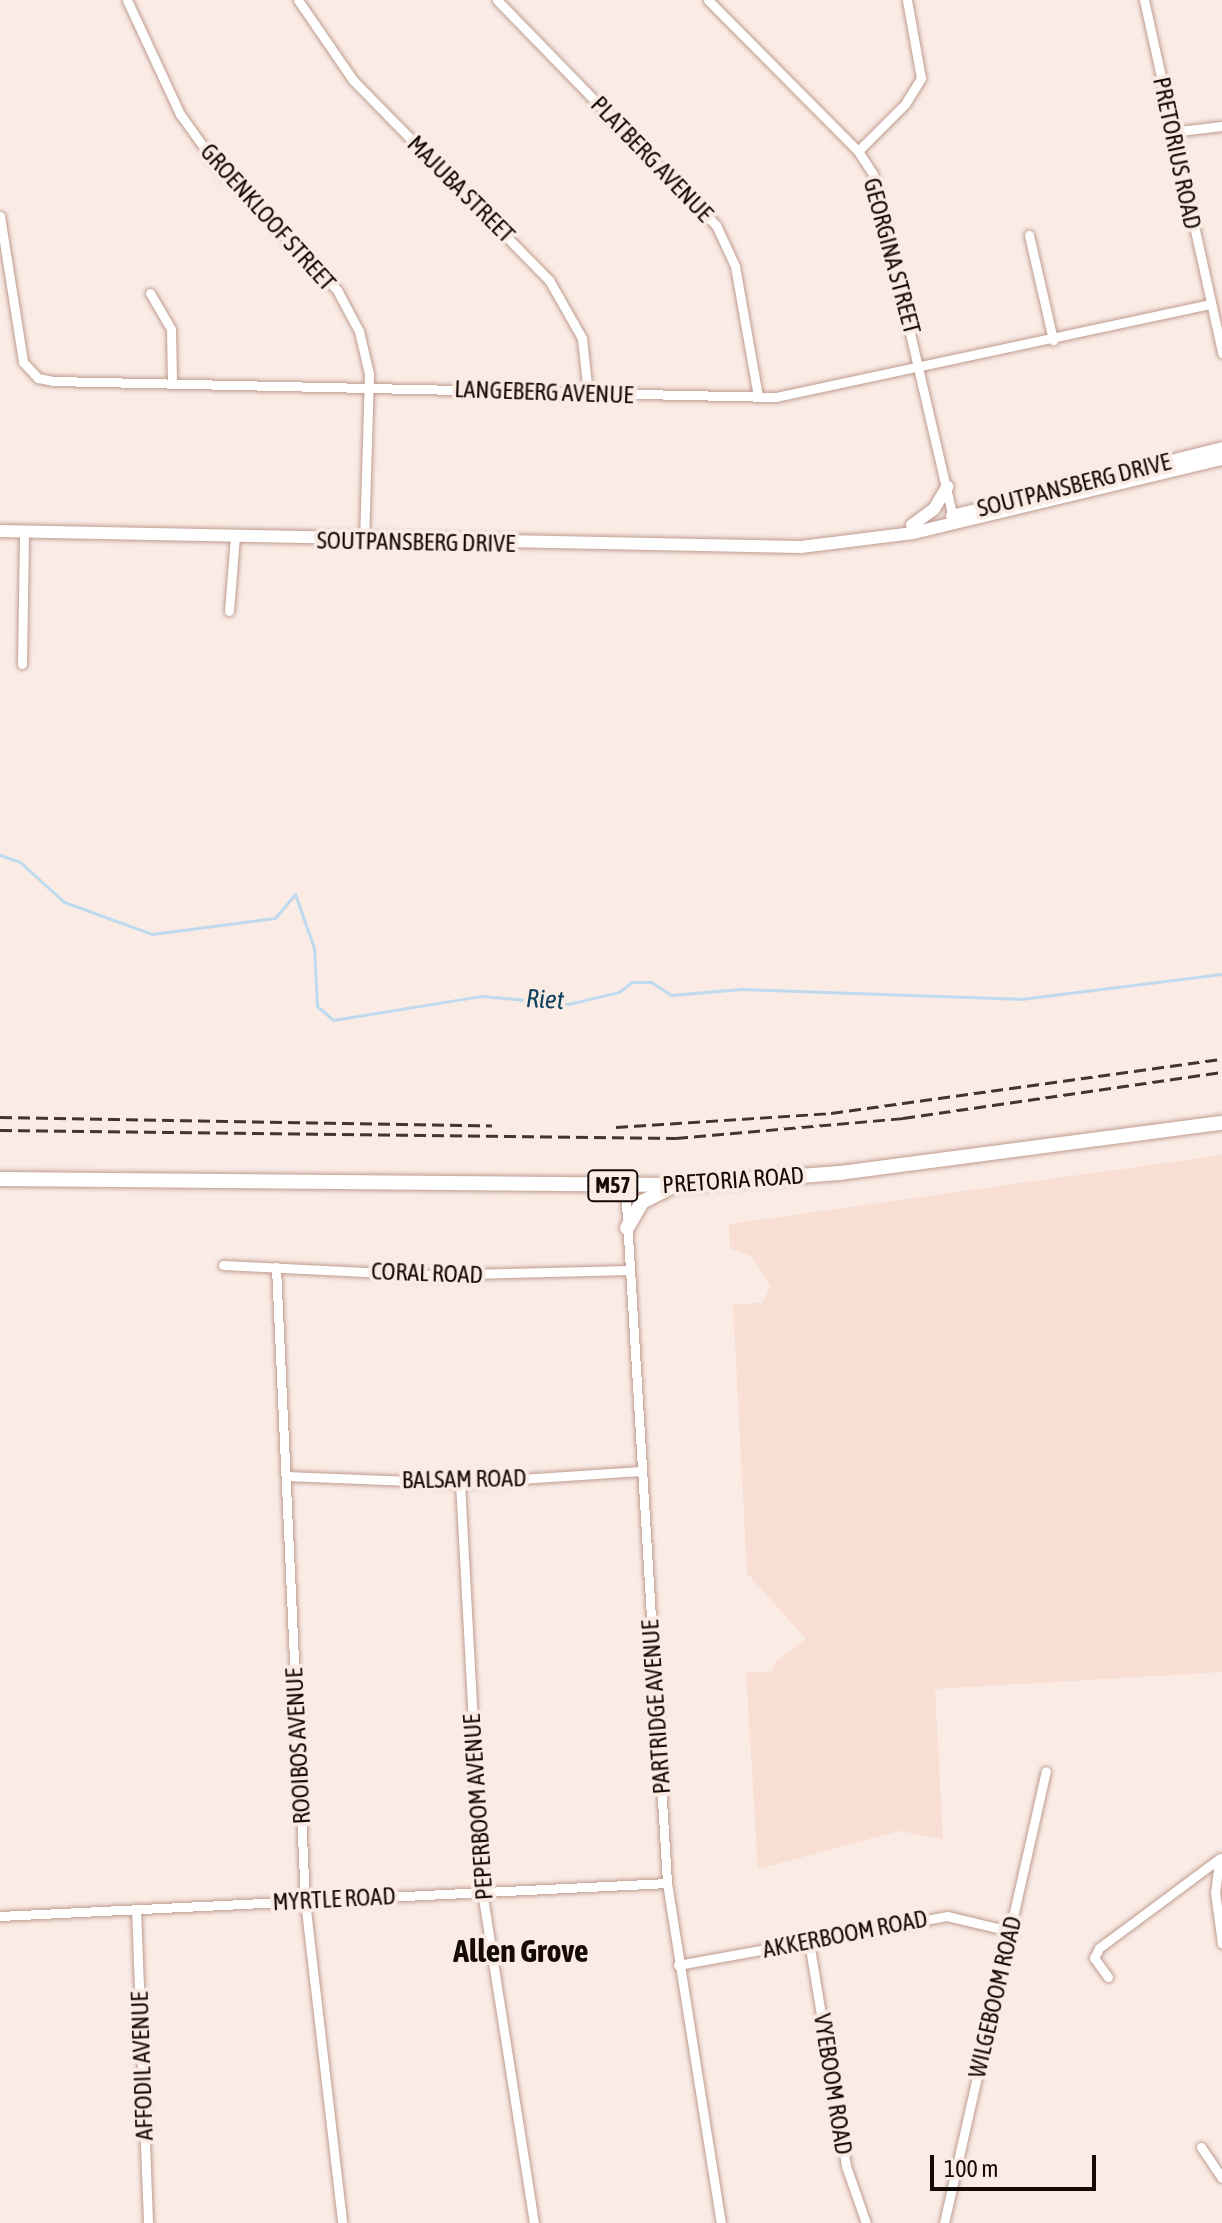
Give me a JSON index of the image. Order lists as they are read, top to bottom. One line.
{"streets":{"main road":["PRETORIA ROAD","M57"],"street":["PRETORIUS ROAD","PLATBERG AVENUE","MAJUBA STREET","GROENKLOOF STREET","GEORGINA STREET","LANGEBERG AVENUE","SOUTPANSBERG DRIVE","CORAL ROAD","BALSAM ROAD","PARTRIDGE AVENUE","ROOIBOS AVENUE","PEPERBOOM AVENUE","MYRTLE ROAD","AKKERBOOM ROAD","WILGEBOOM ROAD","AFFODIL AVENUE","VYEBOOM ROAD"]},"crossings":[["PRETORIUS ROAD","LANGEBERG AVENUE"],["PLATBERG AVENUE","LANGEBERG AVENUE"],["MAJUBA STREET","LANGEBERG AVENUE"],["GROENKLOOF STREET","LANGEBERG AVENUE"],["GROENKLOOF STREET","SOUTPANSBERG DRIVE"],["GEORGINA STREET","LANGEBERG AVENUE"],["GEORGINA STREET","SOUTPANSBERG DRIVE"],["PRETORIA ROAD","PARTRIDGE AVENUE"],["CORAL ROAD","PARTRIDGE AVENUE"],["CORAL ROAD","ROOIBOS AVENUE"],["BALSAM ROAD","PARTRIDGE AVENUE"],["BALSAM ROAD","ROOIBOS AVENUE"],["BALSAM ROAD","PEPERBOOM AVENUE"],["PARTRIDGE AVENUE","MYRTLE ROAD"],["PARTRIDGE AVENUE","AKKERBOOM ROAD"],["ROOIBOS AVENUE","MYRTLE ROAD"],["PEPERBOOM AVENUE","MYRTLE ROAD"],["MYRTLE ROAD","AFFODIL AVENUE"],["AKKERBOOM ROAD","WILGEBOOM ROAD"],["AKKERBOOM ROAD","VYEBOOM ROAD"]],"districts":["Allen Grove"],"water":["Riet"],"scale_bar":"100 m"}
